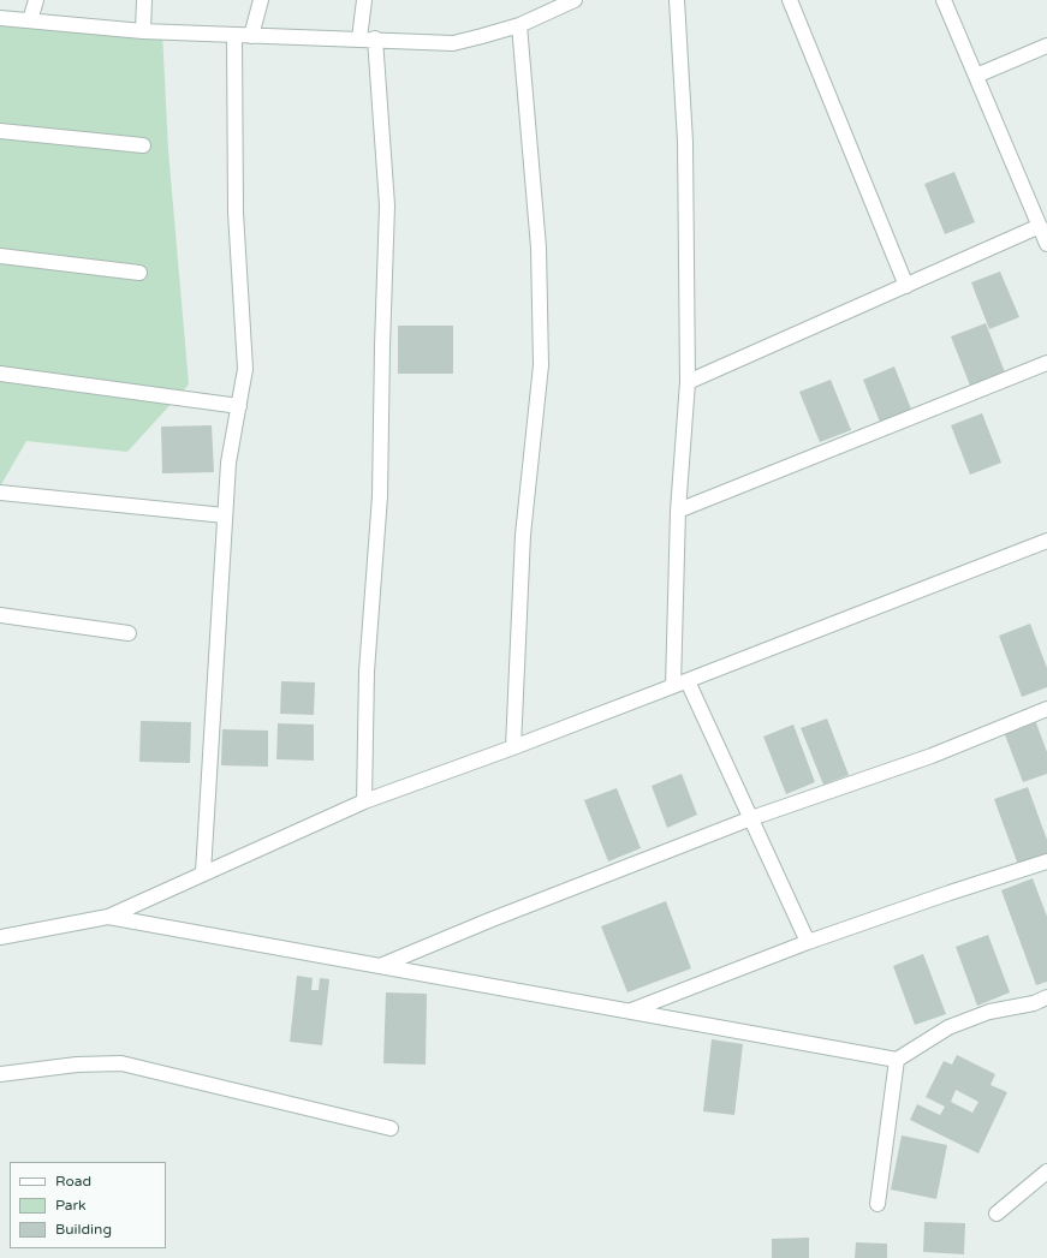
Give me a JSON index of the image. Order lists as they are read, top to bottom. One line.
{"legend":["Road","Park","Building"]}
